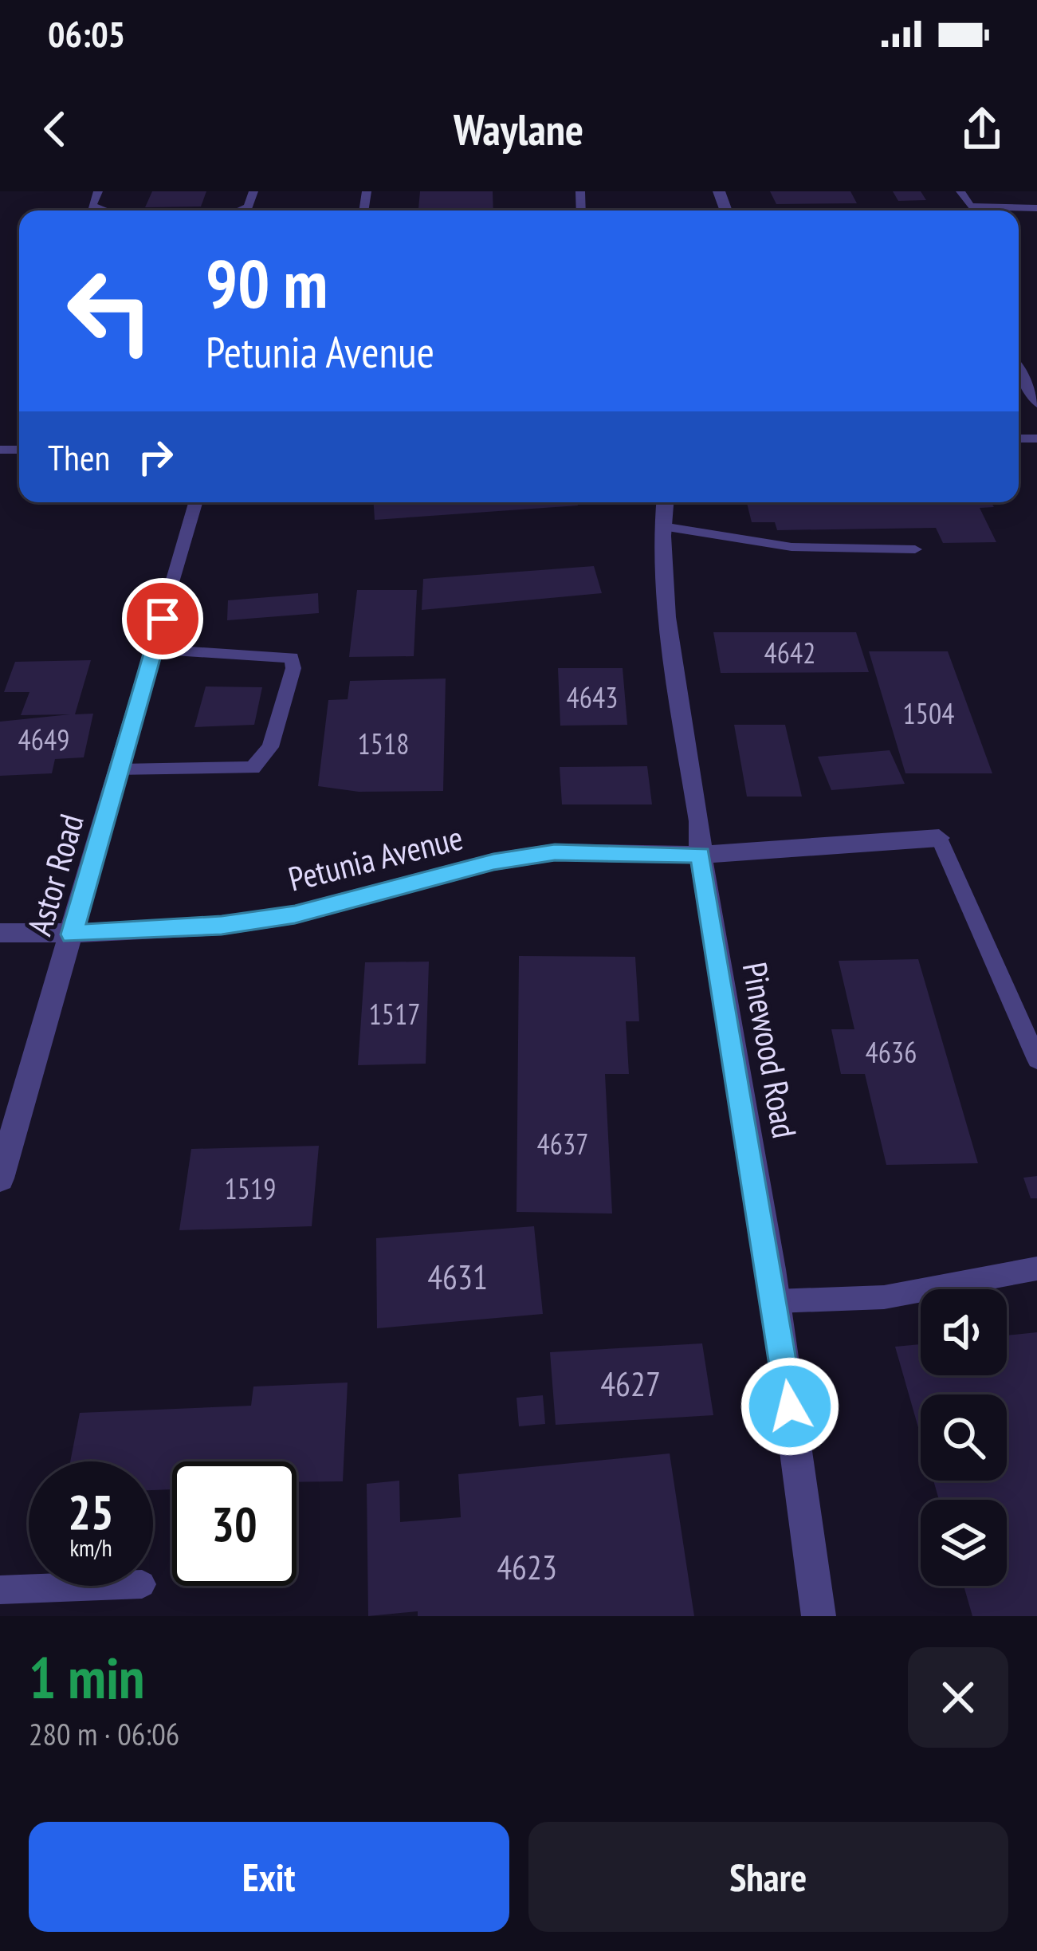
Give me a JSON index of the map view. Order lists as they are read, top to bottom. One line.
{"streets":{"street":["Petunia Avenue","Astor Road","Pinewood Road"]},"crossings":[["Petunia Avenue","Astor Road"],["Petunia Avenue","Pinewood Road"]],"house_numbers":["4642","4643","1504","4649","1518","1517","4636","4637","1519","4631","4627","4623"],"page":{"status":"06:05","header":"Waylane","turn":["90 m","Petunia Avenue"],"then":"Then","speed":"25 km/h","limit":"30","heading":["1 min","280 m · 06:06"],"buttons":["Exit","Share"]}}
